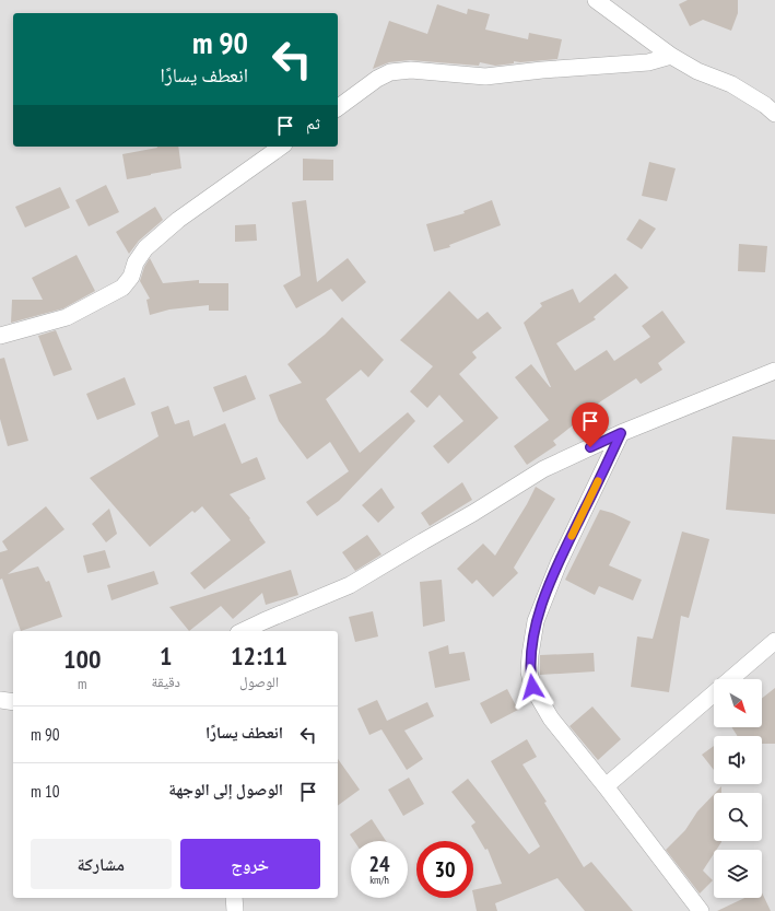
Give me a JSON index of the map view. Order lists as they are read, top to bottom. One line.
{"north":"bottom right","page":{"turn":["90 m","انعطف يسارًا"],"then":"ثم","eta":["12:11","الوصول","1","دقيقة","100","m"],"list":[{"name":"انعطف يسارًا","value":"90 m"},{"name":"الوصول إلى الوجهة","value":"10 m"}],"buttons":["خروج","مشاركة"],"speed":"24 km/h","limit":"30"}}
